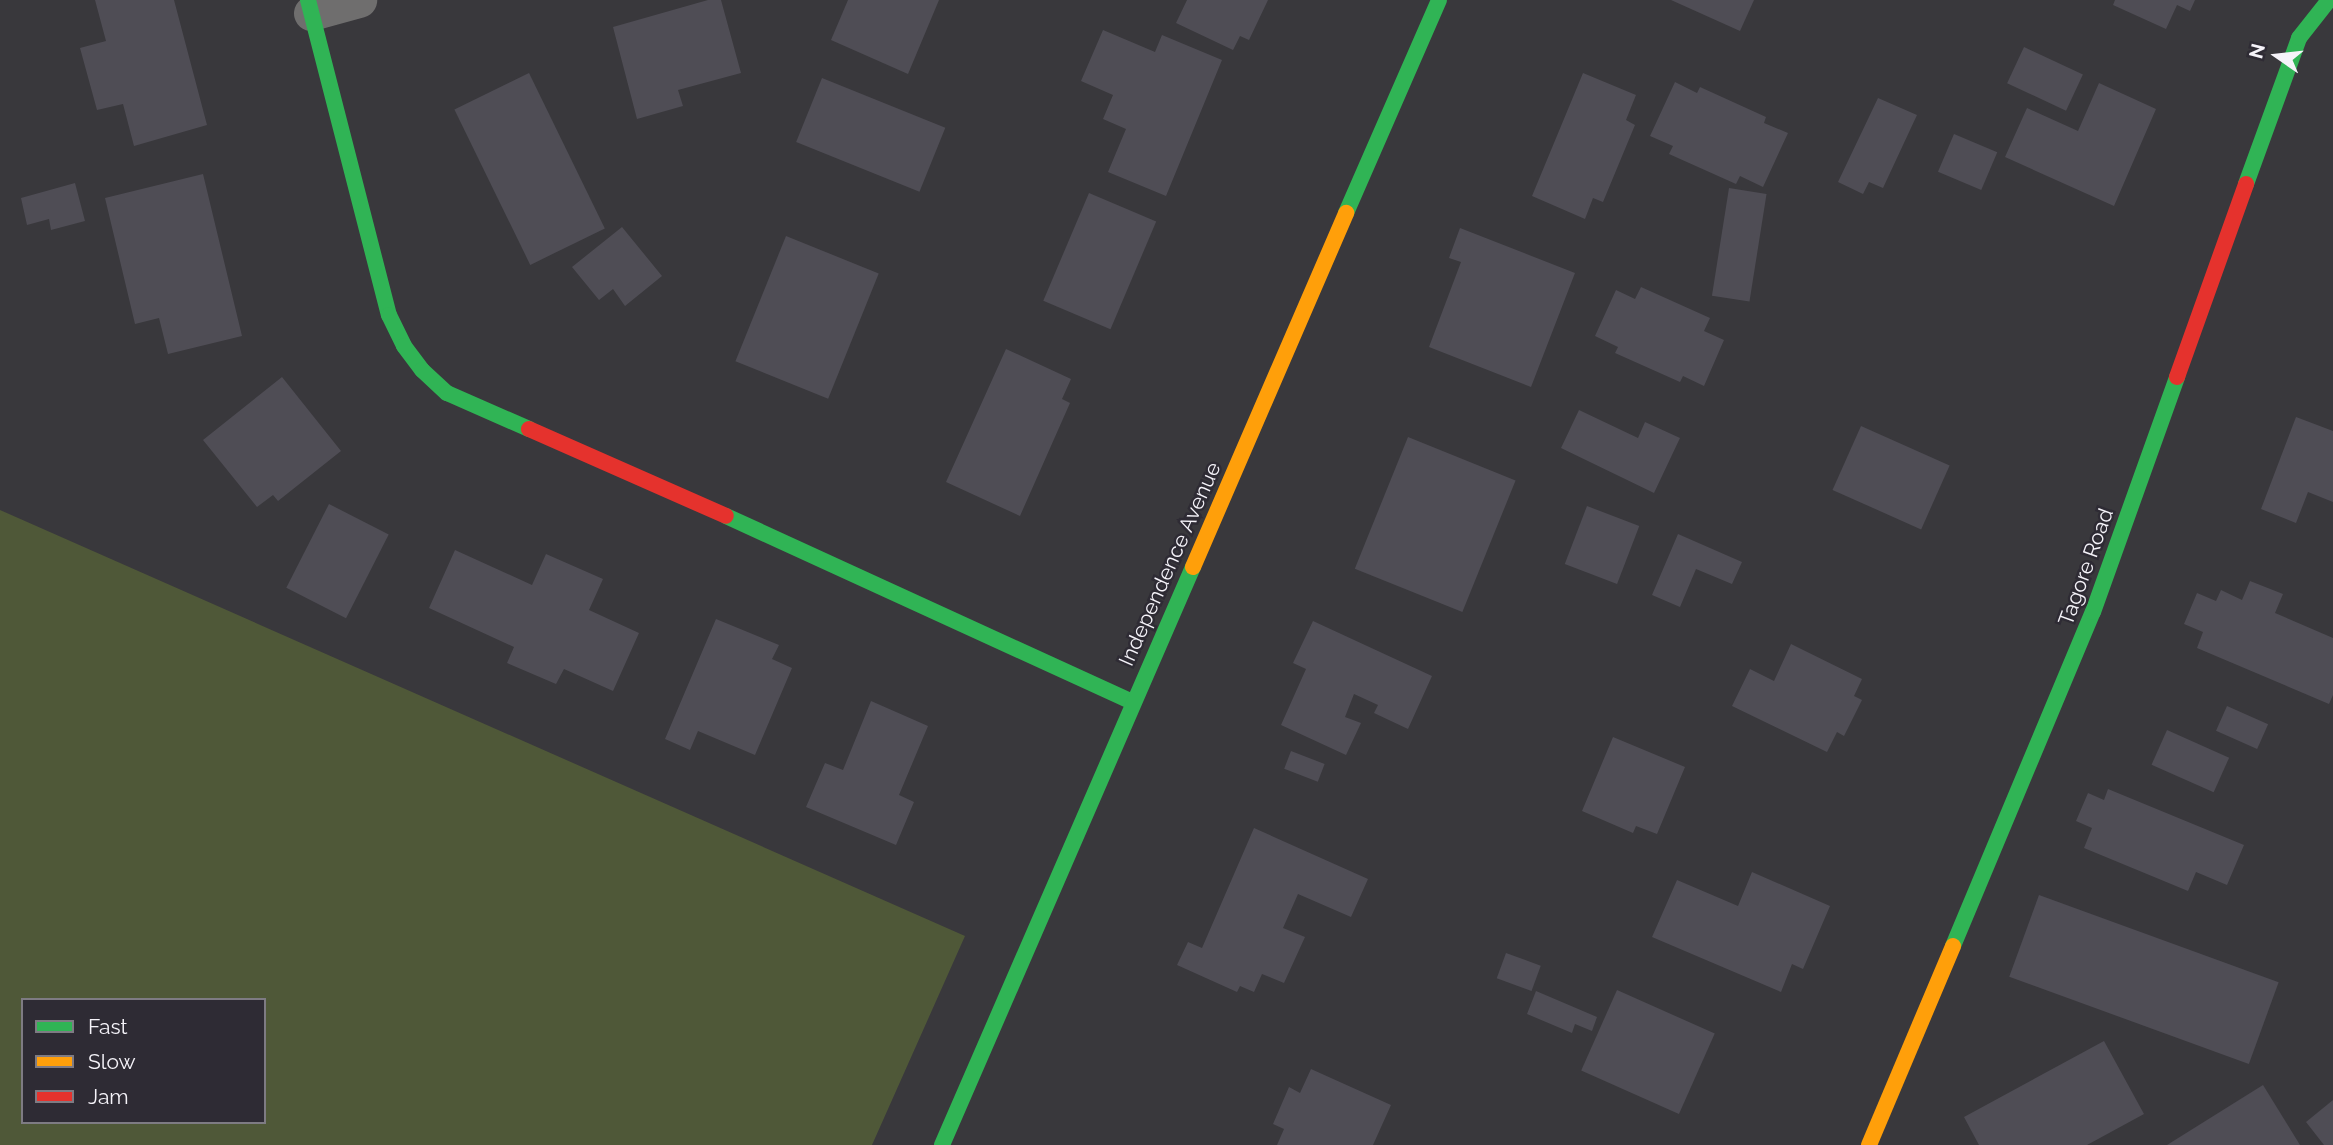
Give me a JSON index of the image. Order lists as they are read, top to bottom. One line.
{"streets":{"street":["Independence Avenue","Tagore Road"]},"legend":["Fast","Slow","Jam"],"north":"left"}
